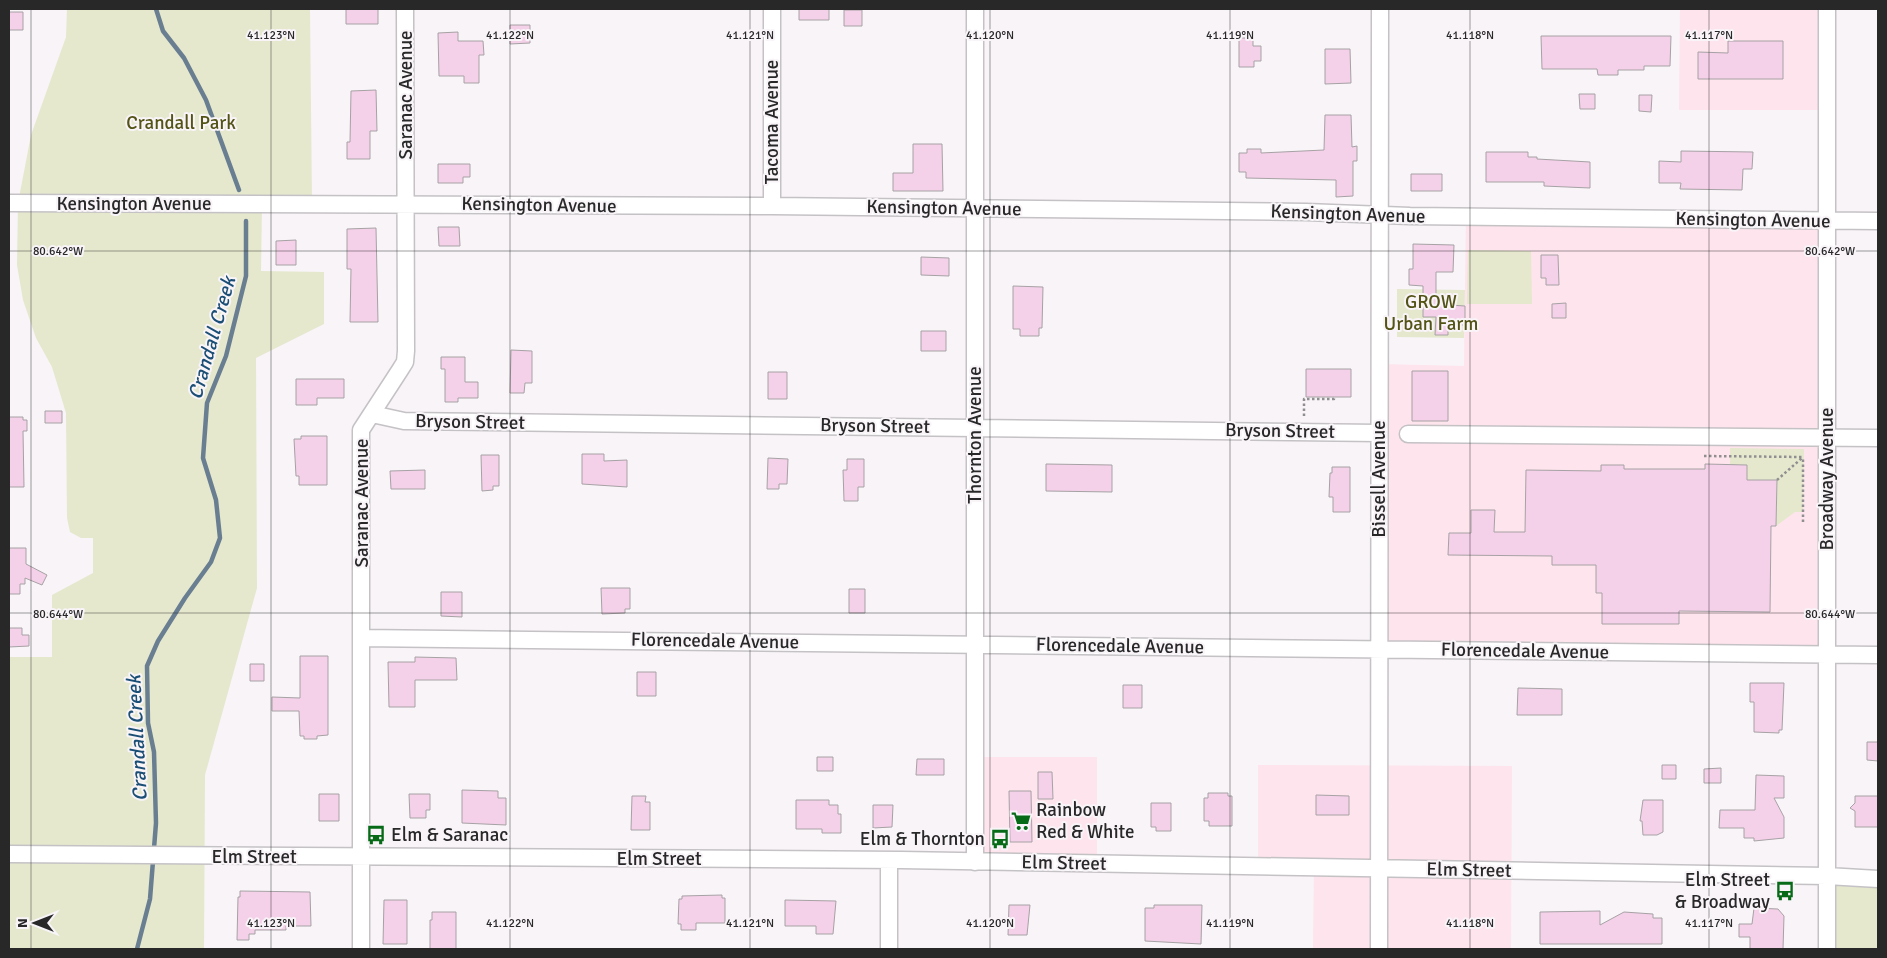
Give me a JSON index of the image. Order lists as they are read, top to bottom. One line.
{"streets":{"street":["Saranac Avenue","Tacoma Avenue","Kensington Avenue","Bryson Street","Thornton Avenue","Bissell Avenue","Broadway Avenue","Florencedale Avenue","Elm Street"]},"crossings":[["Saranac Avenue","Kensington Avenue"],["Saranac Avenue","Bryson Street"],["Saranac Avenue","Florencedale Avenue"],["Saranac Avenue","Elm Street"],["Tacoma Avenue","Kensington Avenue"],["Kensington Avenue","Thornton Avenue"],["Kensington Avenue","Bissell Avenue"],["Kensington Avenue","Broadway Avenue"],["Bryson Street","Thornton Avenue"],["Bryson Street","Bissell Avenue"],["Thornton Avenue","Florencedale Avenue"],["Thornton Avenue","Elm Street"],["Bissell Avenue","Florencedale Avenue"],["Bissell Avenue","Elm Street"],["Broadway Avenue","Florencedale Avenue"],["Broadway Avenue","Elm Street"]],"water":["Crandall Creek"],"parks":["Crandall Park","GROW Urban Farm"],"places":{"supermarket":["Rainbow Red & White"],"bus stop":["Elm & Saranac","Elm & Thornton","Elm Street & Broadway"]},"north":"left","coordinates":["41.123°N","41.122°N","41.121°N","41.120°N","41.119°N","41.118°N","41.117°N","80.642°W","80.644°W"]}
